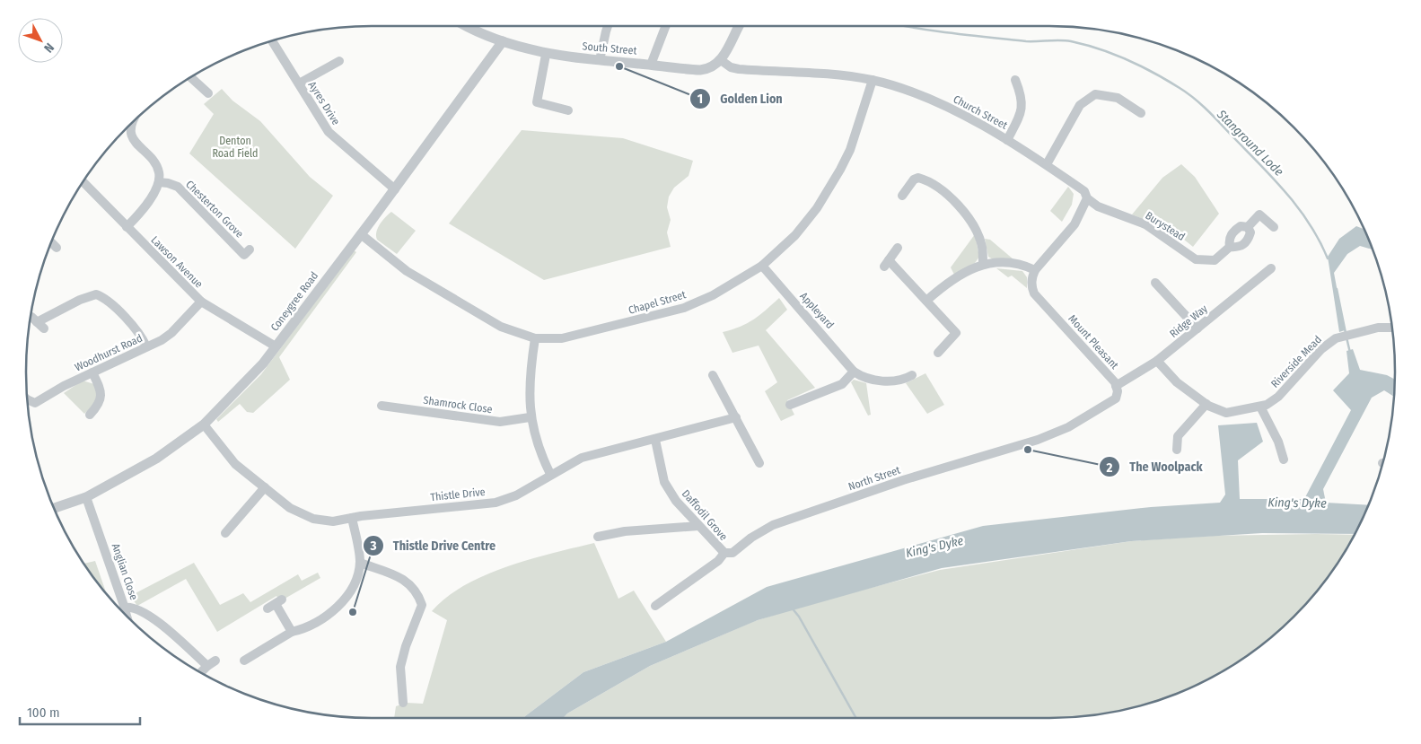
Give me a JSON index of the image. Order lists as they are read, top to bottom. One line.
{"streets":{"street":["South Street","Ayres Drive","Church Street","Chesterton Grove","Burystead","Lawson Avenue","Coneygree Road","Chapel Street","Appleyard","Ridge Way","Mount Pleasant","Woodhurst Road","Riverside Mead","Shamrock Close","North Street","Thistle Drive","Daffodil Grove","Anglian Close"]},"crossings":[["South Street","Church Street"],["South Street","Coneygree Road"],["Ayres Drive","Coneygree Road"],["Church Street","Burystead"],["Church Street","Chapel Street"],["Lawson Avenue","Coneygree Road"],["Lawson Avenue","Woodhurst Road"],["Coneygree Road","Chapel Street"],["Coneygree Road","Thistle Drive"],["Coneygree Road","Anglian Close"],["Chapel Street","Appleyard"],["Ridge Way","Mount Pleasant"],["Ridge Way","Riverside Mead"],["Mount Pleasant","North Street"],["North Street","Daffodil Grove"],["Thistle Drive","Daffodil Grove"]],"water":["Stanground Lode","King's Dyke"],"parks":["Denton Road Field"],"places":["Golden Lion","The Woolpack","Thistle Drive Centre"],"scale_bar":"100 m","north":"bottom right"}
